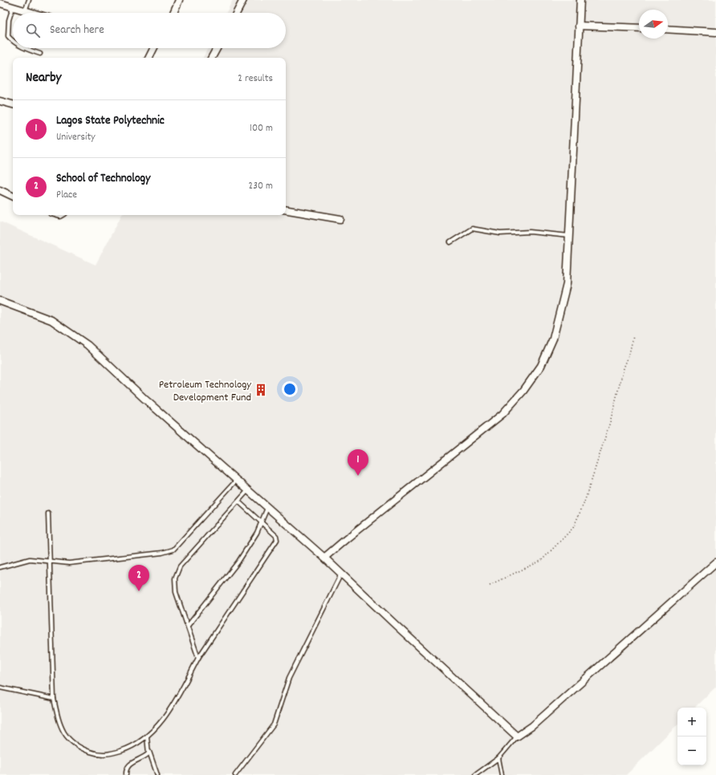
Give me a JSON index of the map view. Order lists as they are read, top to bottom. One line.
{"places":{"building":["Petroleum Technology Development Fund"]},"north":"right","page":{"search":"Search here","heading":["Nearby","2 results"],"list":[{"mark":"1","name":"Lagos State Polytechnic","note":"University","value":"100 m"},{"mark":"2","name":"School of Technology","note":"Place","value":"230 m"}],"pins":["1","2"],"map_buttons":["+","−"]}}
